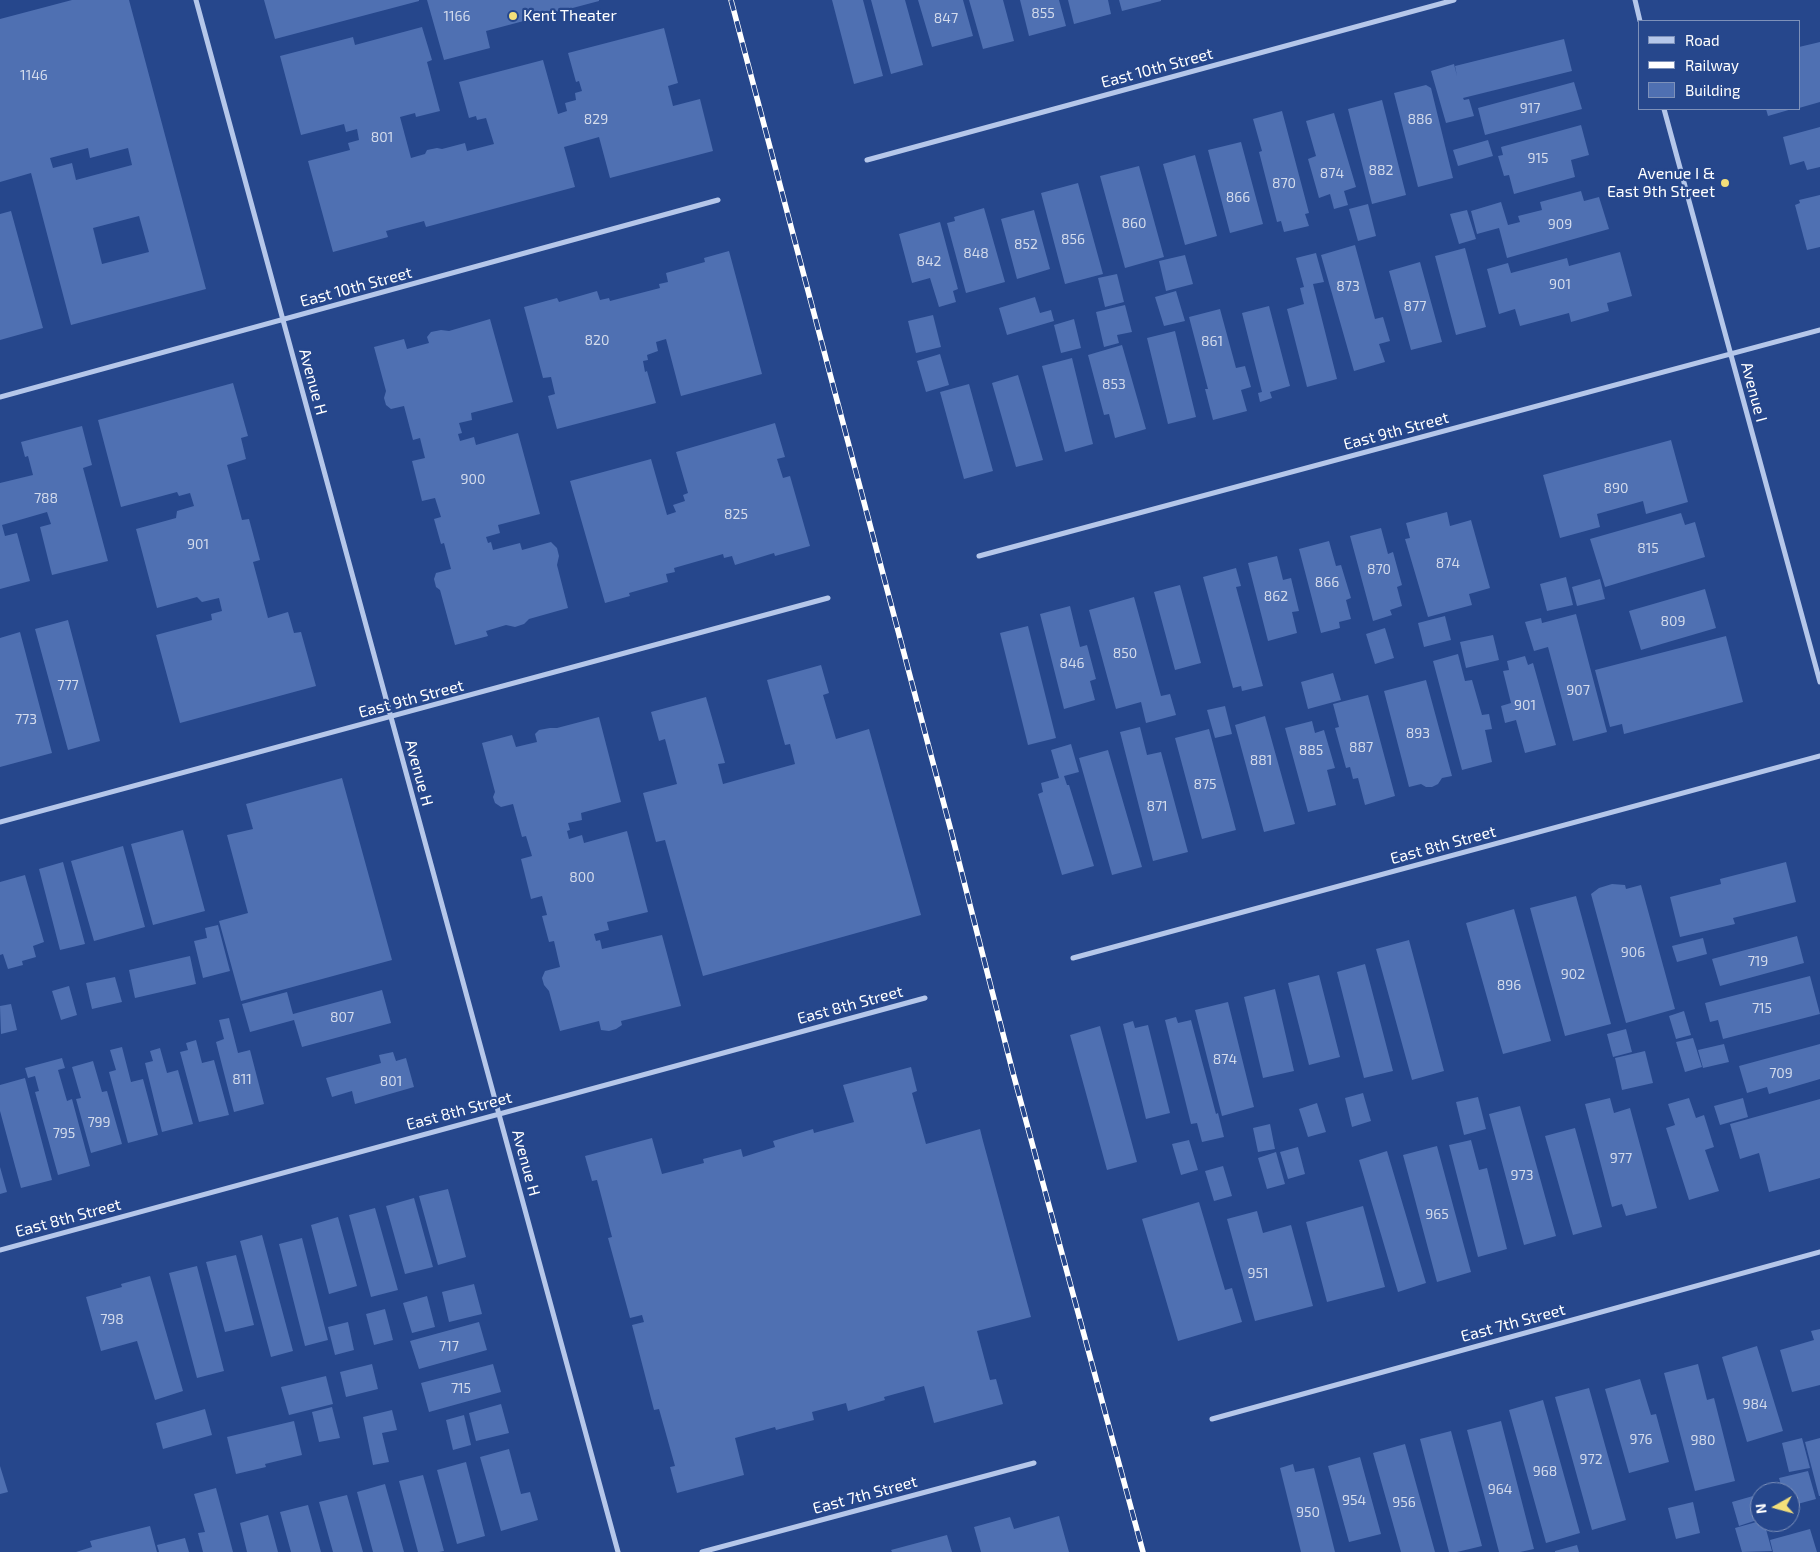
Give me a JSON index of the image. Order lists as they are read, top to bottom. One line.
{"streets":{"street":["East 10th Street","Avenue H","Avenue I","East 9th Street","East 8th Street","East 7th Street"]},"crossings":[["East 10th Street","Avenue H"],["Avenue H","East 9th Street"],["Avenue H","East 8th Street"],["Avenue I","East 9th Street"]],"places":["Kent Theater","Avenue I & East 9th Street"],"house_numbers":["855","1166","847","1146","917","829","886","801","915","882","874","870","866","860","909","856","852","848","842","901","873","877","820","861","853","900","890","788","825","901","815","874","870","866","862","809","850","846","777","907","901","773","893","887","885","881","875","871","800","906","719","902","896","715","807","874","709","811","801","799","795","977","973","965","951","798","717","715","984","976","980","972","968","964","954","956","950"],"legend":["Road","Railway","Building"],"north":"left"}
